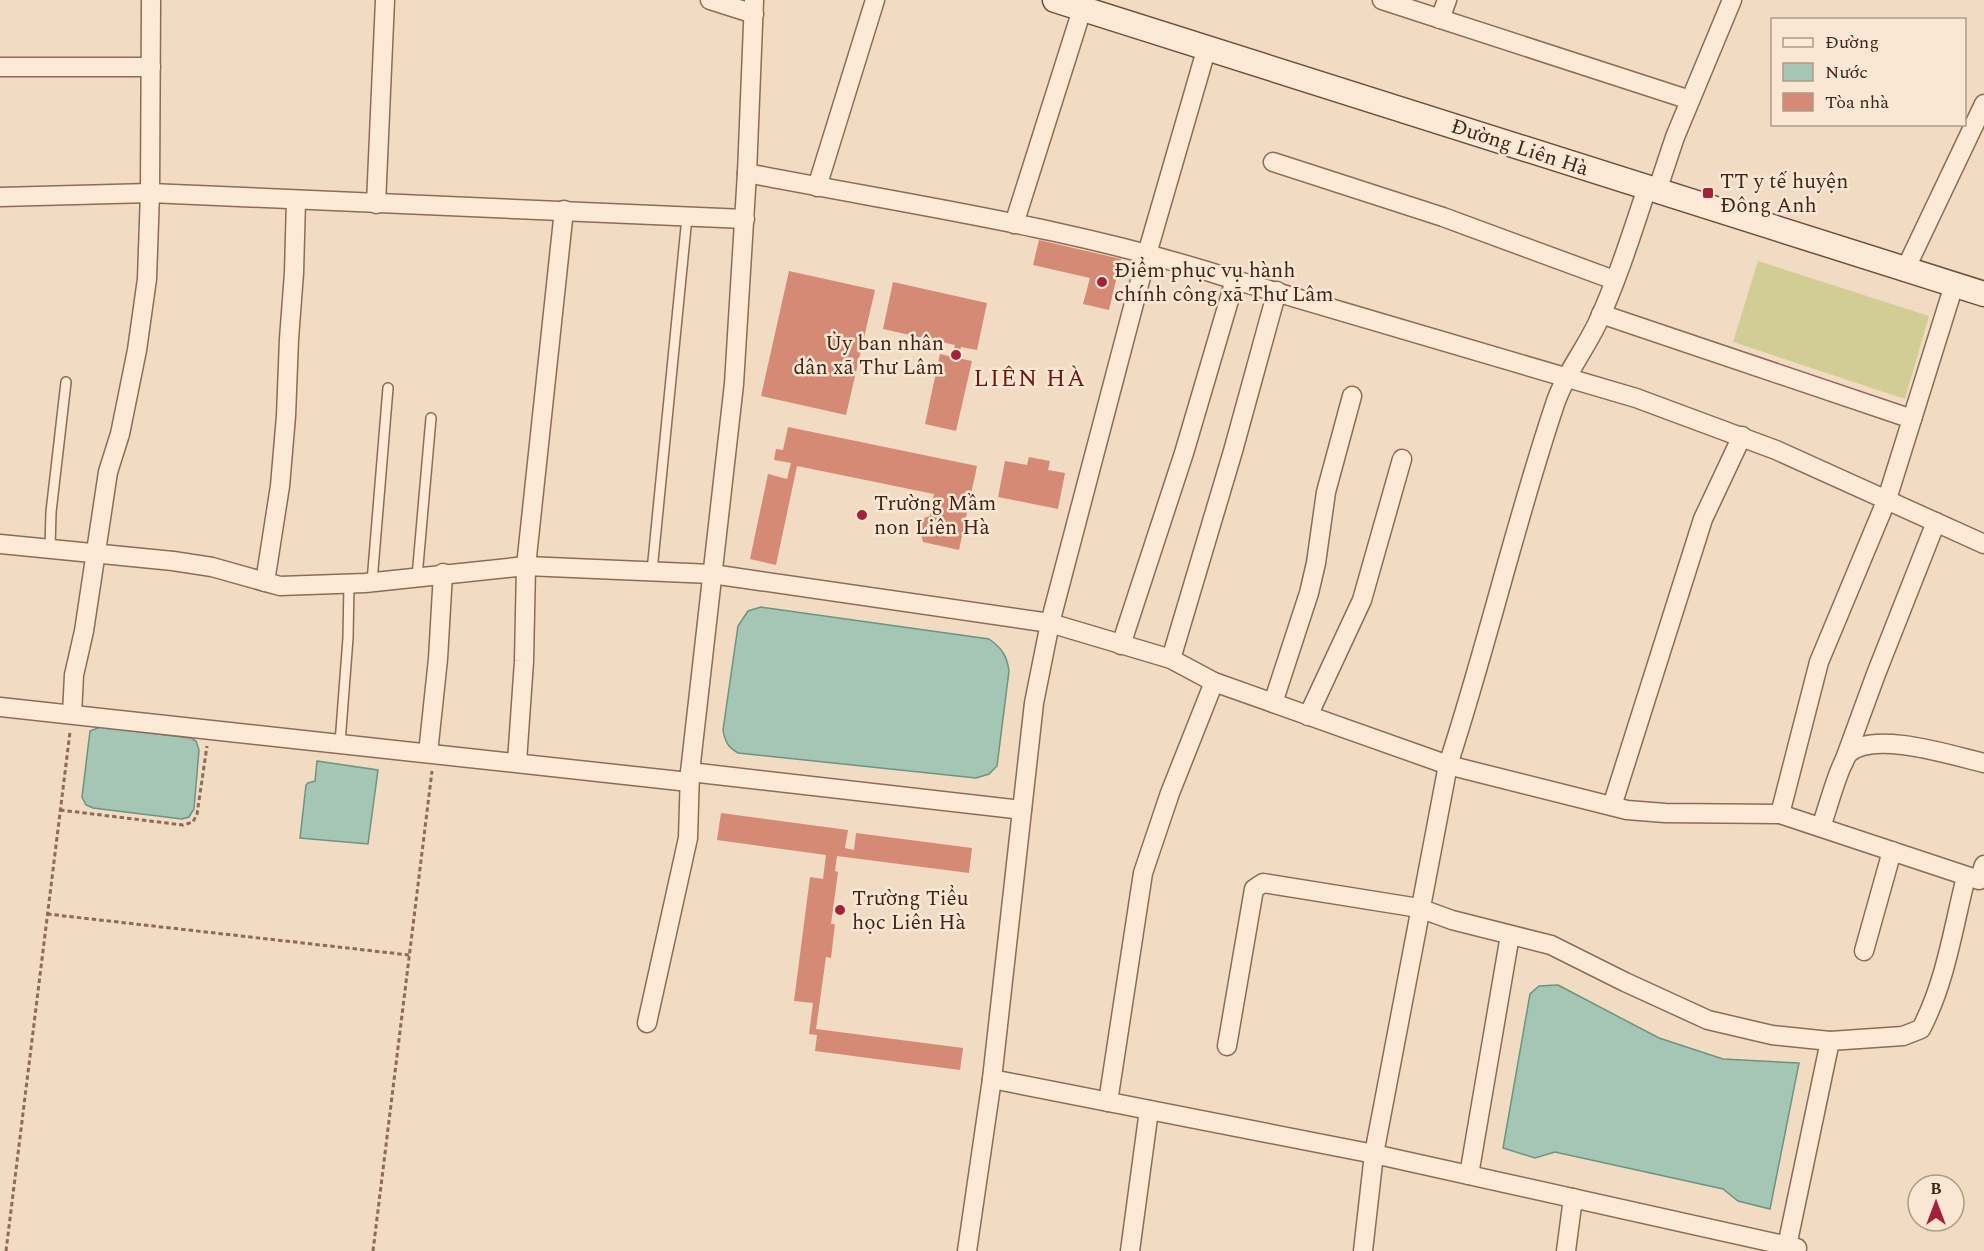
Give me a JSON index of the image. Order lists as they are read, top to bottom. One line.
{"streets":{"main road":["Đường Liên Hà"]},"districts":["LIÊN HÀ"],"places":{"transit":["TT y tế huyện Đông Anh"],"other":["Điểm phục vụ hành chính công xã Thư Lâm","Ủy ban nhân dân xã Thư Lâm","Trường Mầm non Liên Hà","Trường Tiểu học Liên Hà"]},"legend":["Đường","Nước","Tòa nhà"],"north":"top"}
